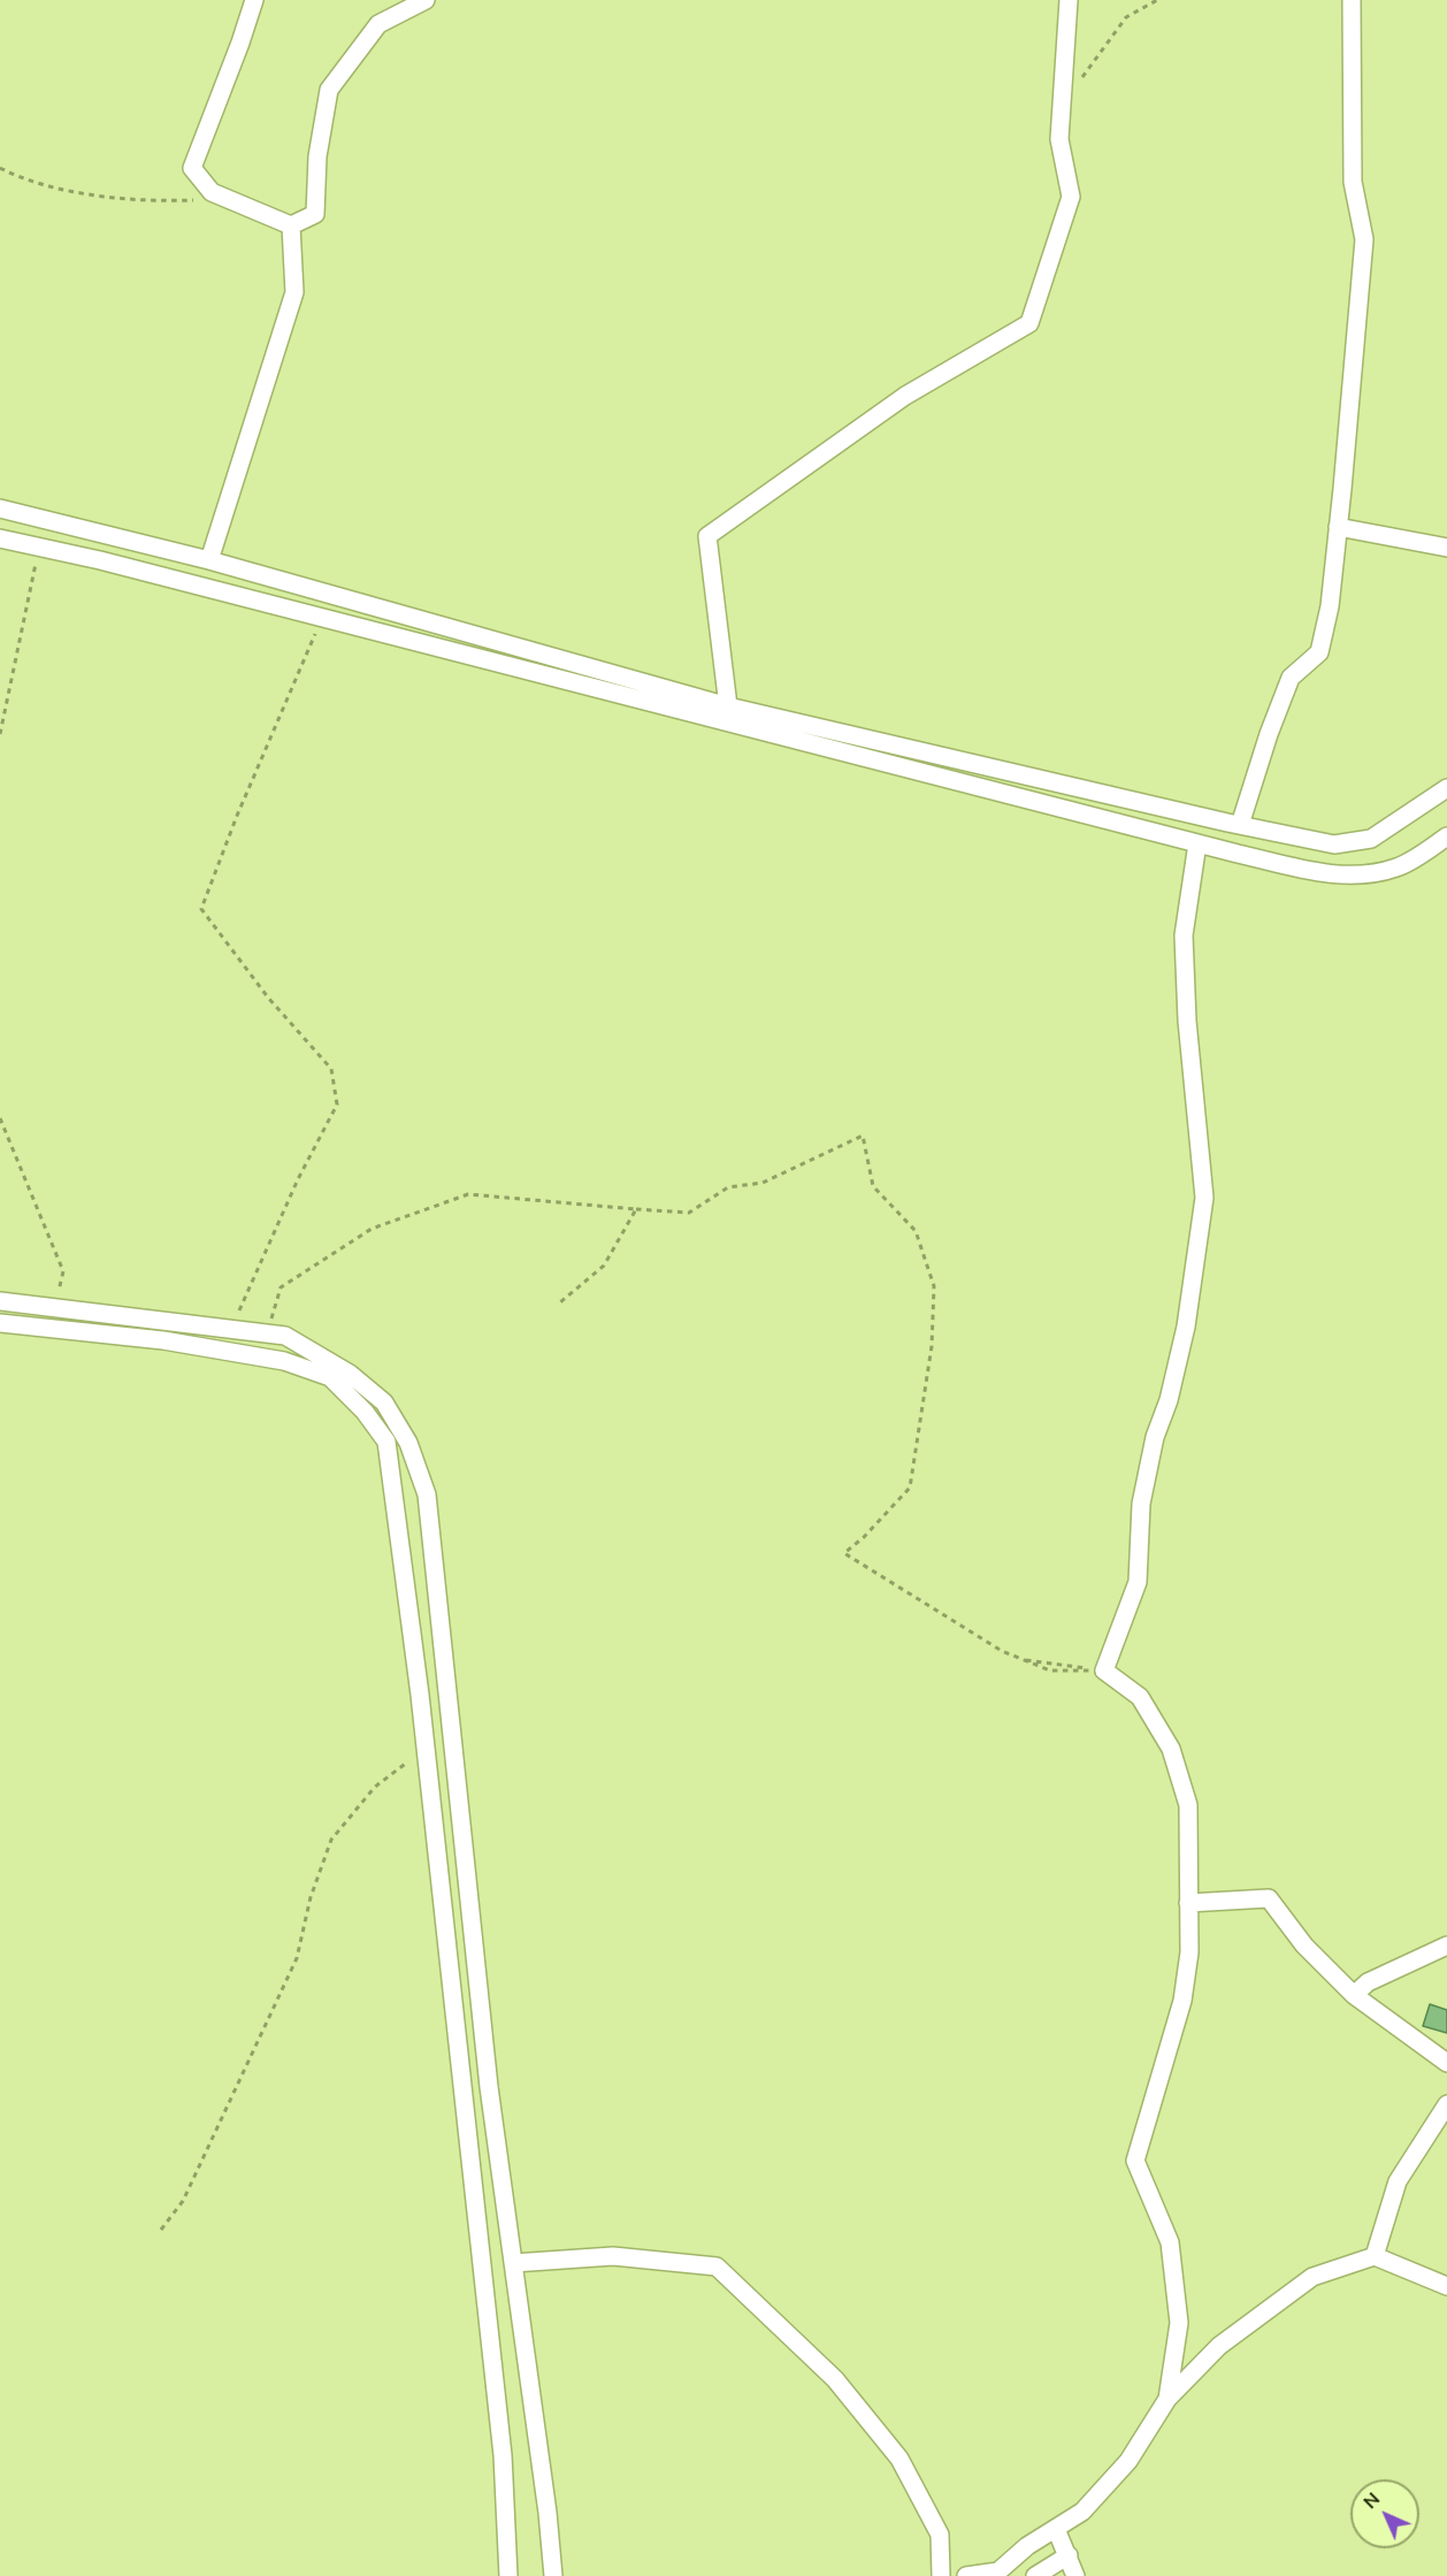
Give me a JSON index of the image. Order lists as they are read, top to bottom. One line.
{"north":"top left"}
